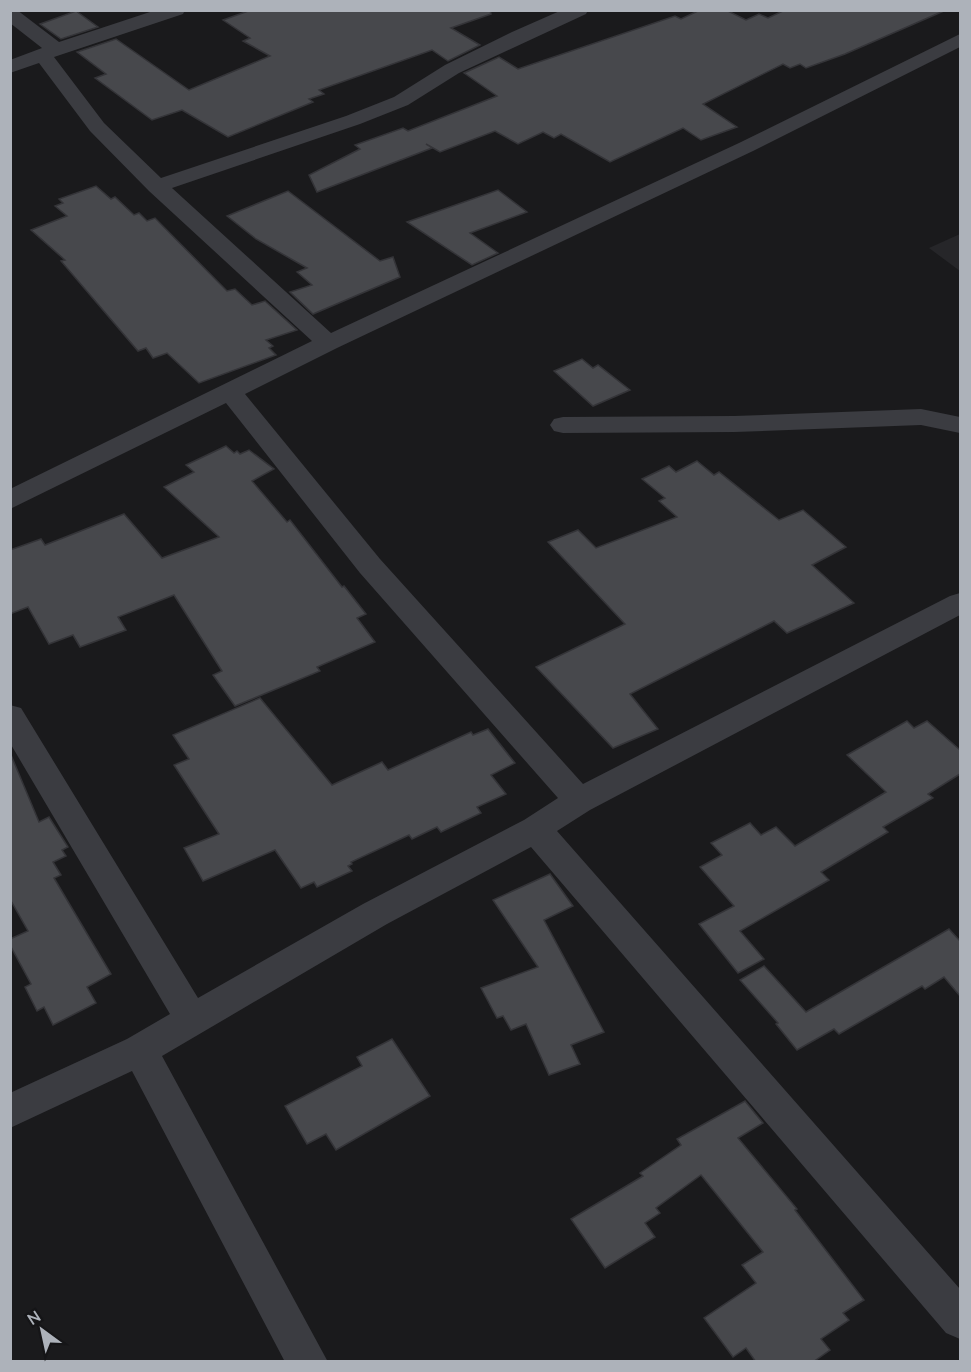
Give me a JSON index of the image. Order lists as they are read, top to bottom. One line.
{"north":"top left"}
